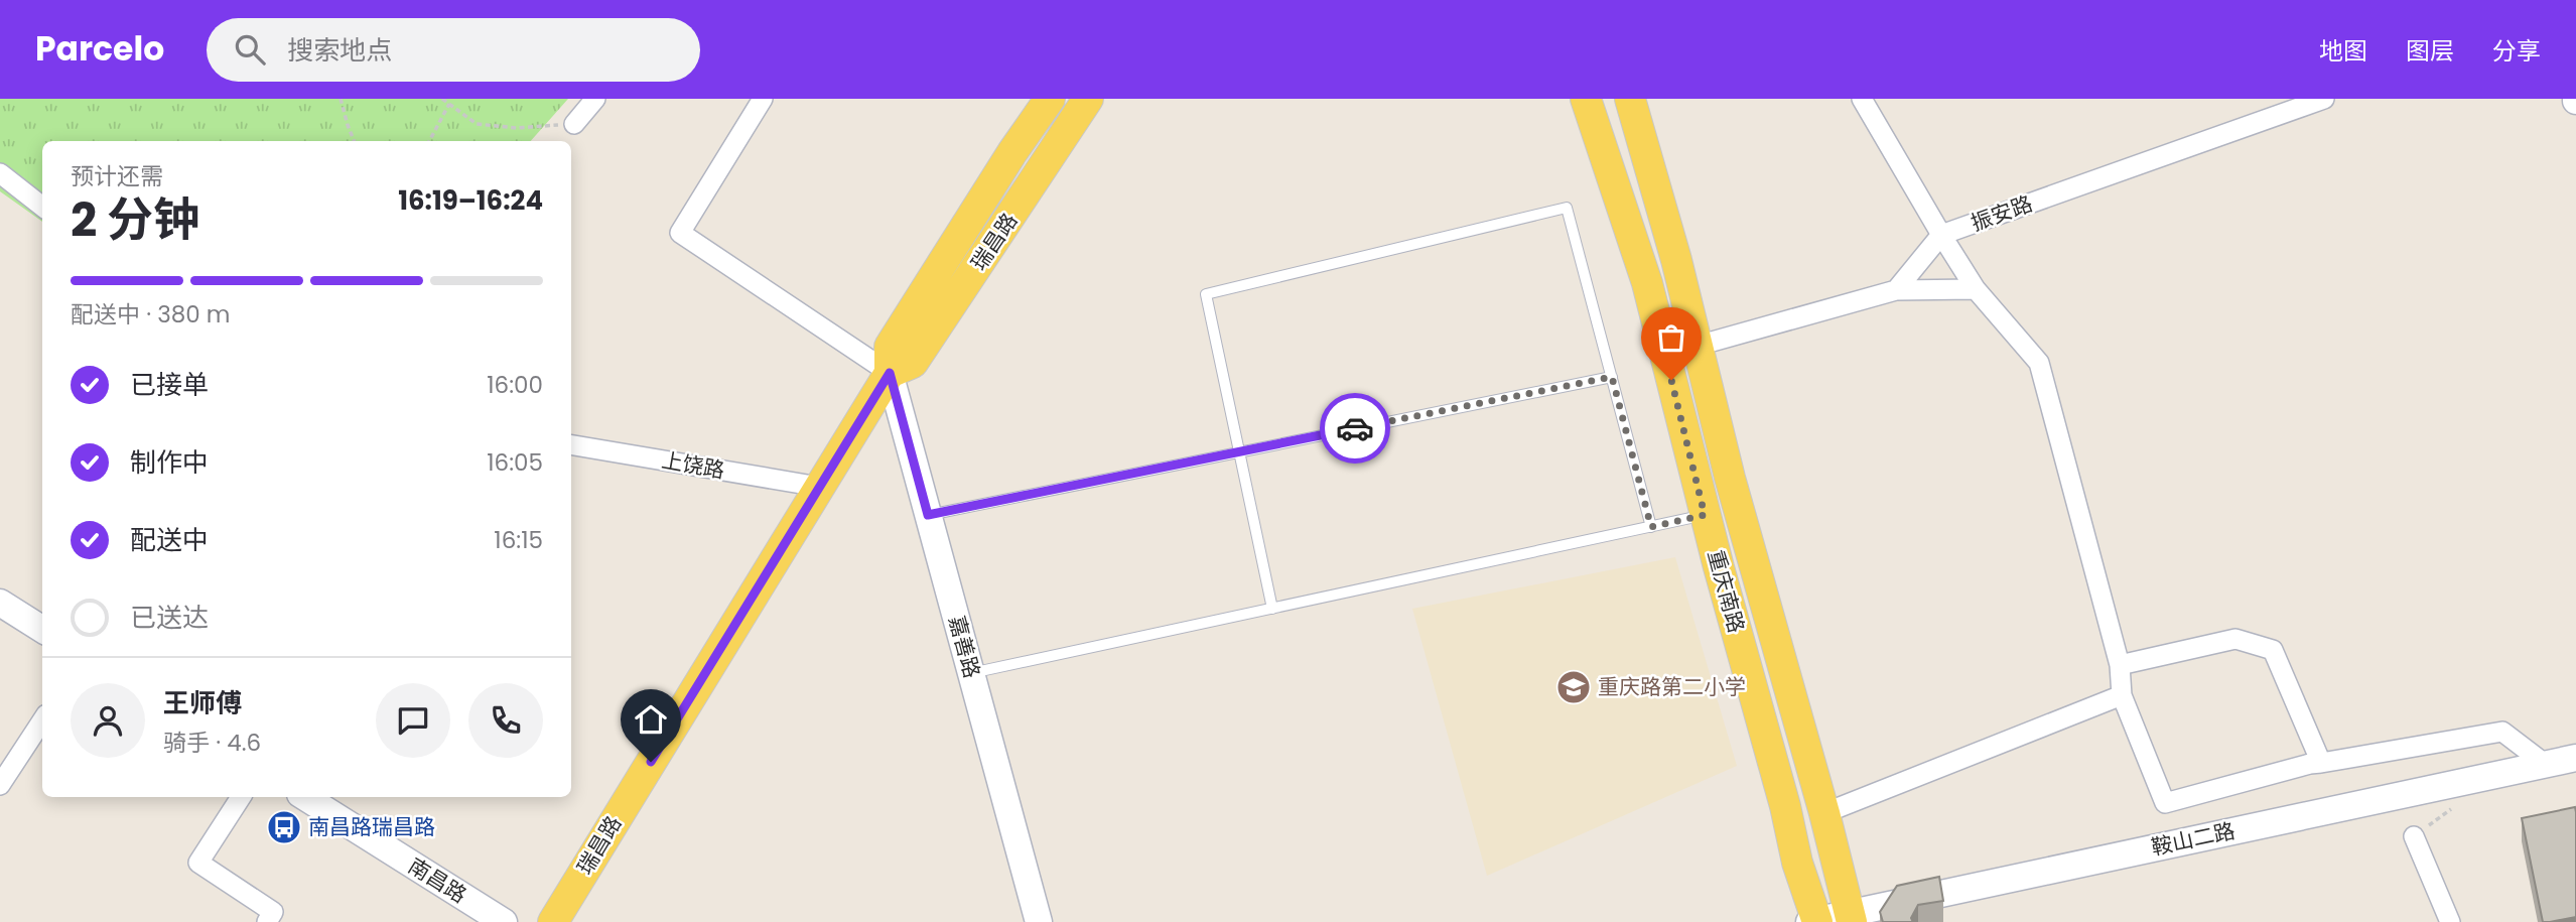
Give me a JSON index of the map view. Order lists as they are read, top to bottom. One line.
{"streets":{"main road":["瑞昌路","重庆南路"],"street":["振安路","上饶路","嘉善路","鞍山二路","南昌路"]},"crossings":[["瑞昌路","上饶路"],["瑞昌路","嘉善路"],["重庆南路","鞍山二路"]],"places":{"school or university":["重庆路第二小学"],"bus stop":["南昌路瑞昌路"]},"page":{"header":"Parcelo","search":"搜索地点","nav":["地图","图层","分享"],"heading":["2 分钟","预计还需","16:19–16:24"],"panel":["王师傅","骑手 · 4.6"],"bar":"配送中 · 380 m","list":[["已接单","16:00"],["制作中","16:05"],["配送中","16:15"],"已送达"]}}
